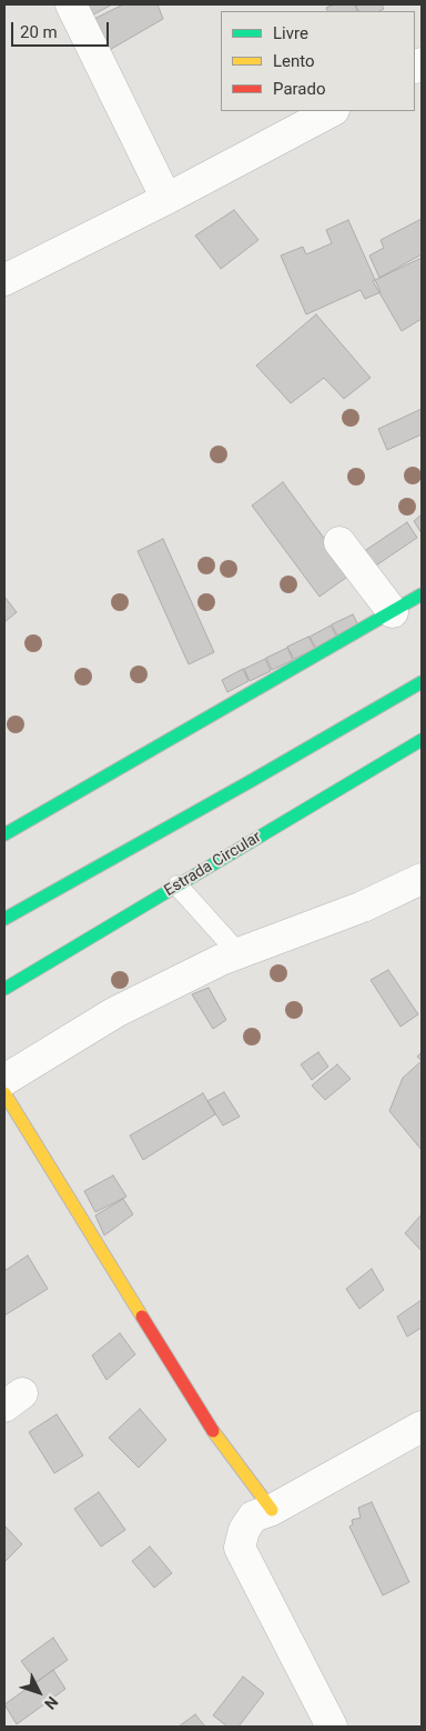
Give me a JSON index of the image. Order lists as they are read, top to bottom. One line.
{"streets":{"street":["Estrada Circular"]},"legend":["Livre","Lento","Parado"],"scale_bar":"20 m","north":"bottom right"}
